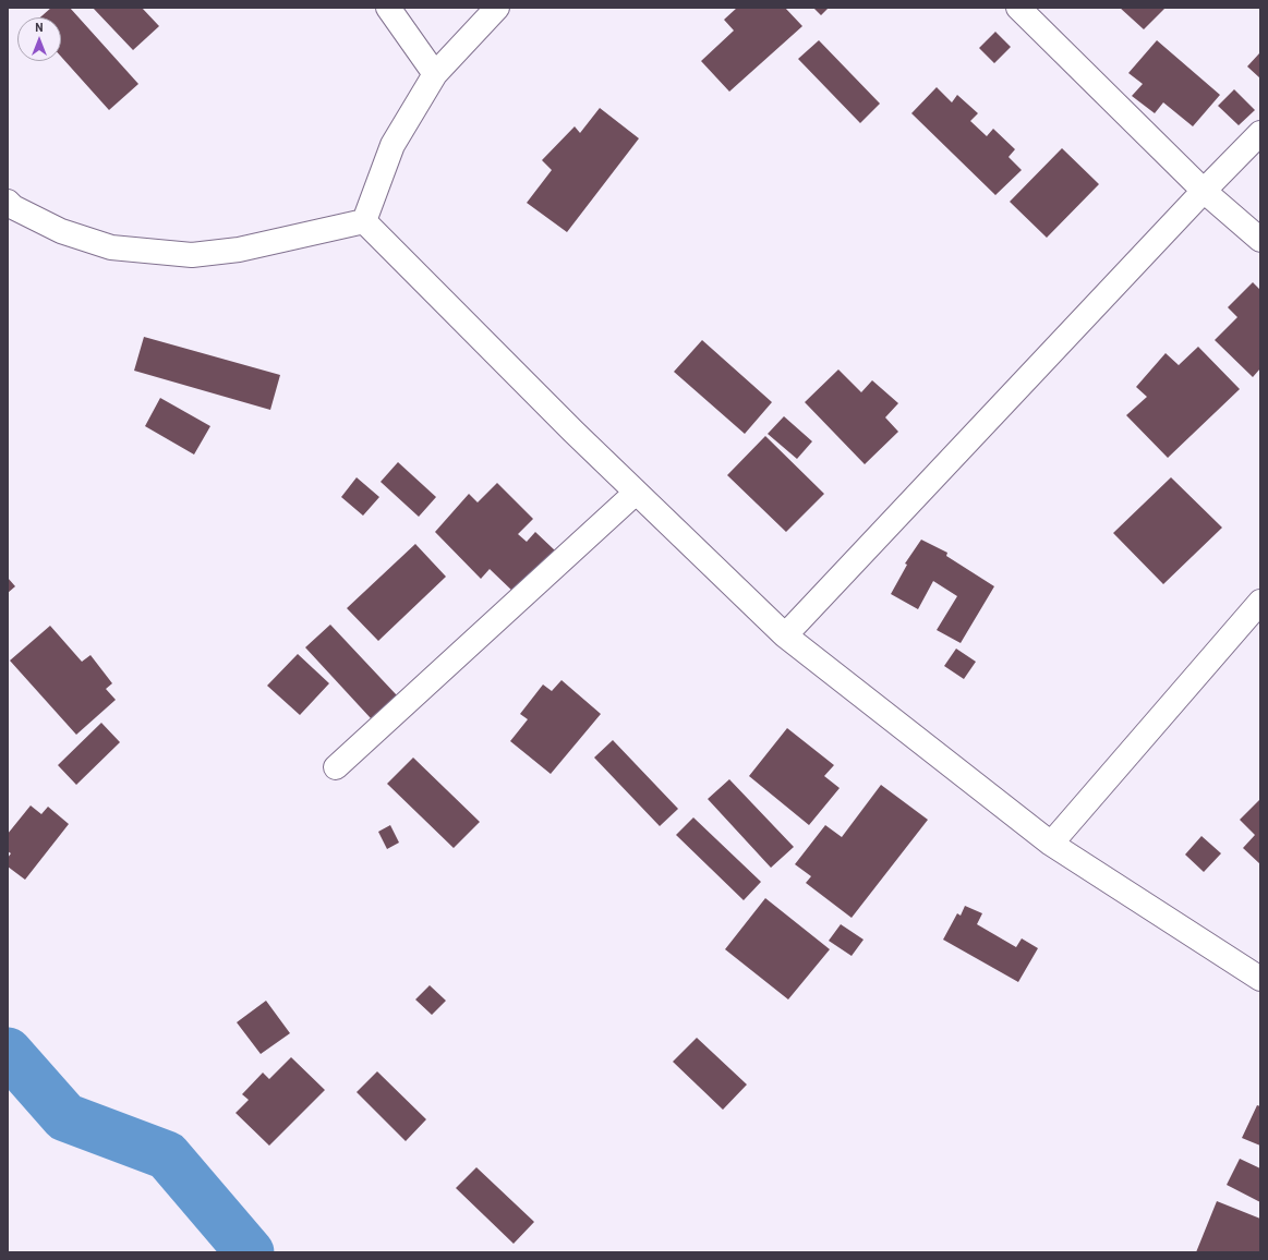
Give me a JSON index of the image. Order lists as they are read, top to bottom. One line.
{"north":"top"}
